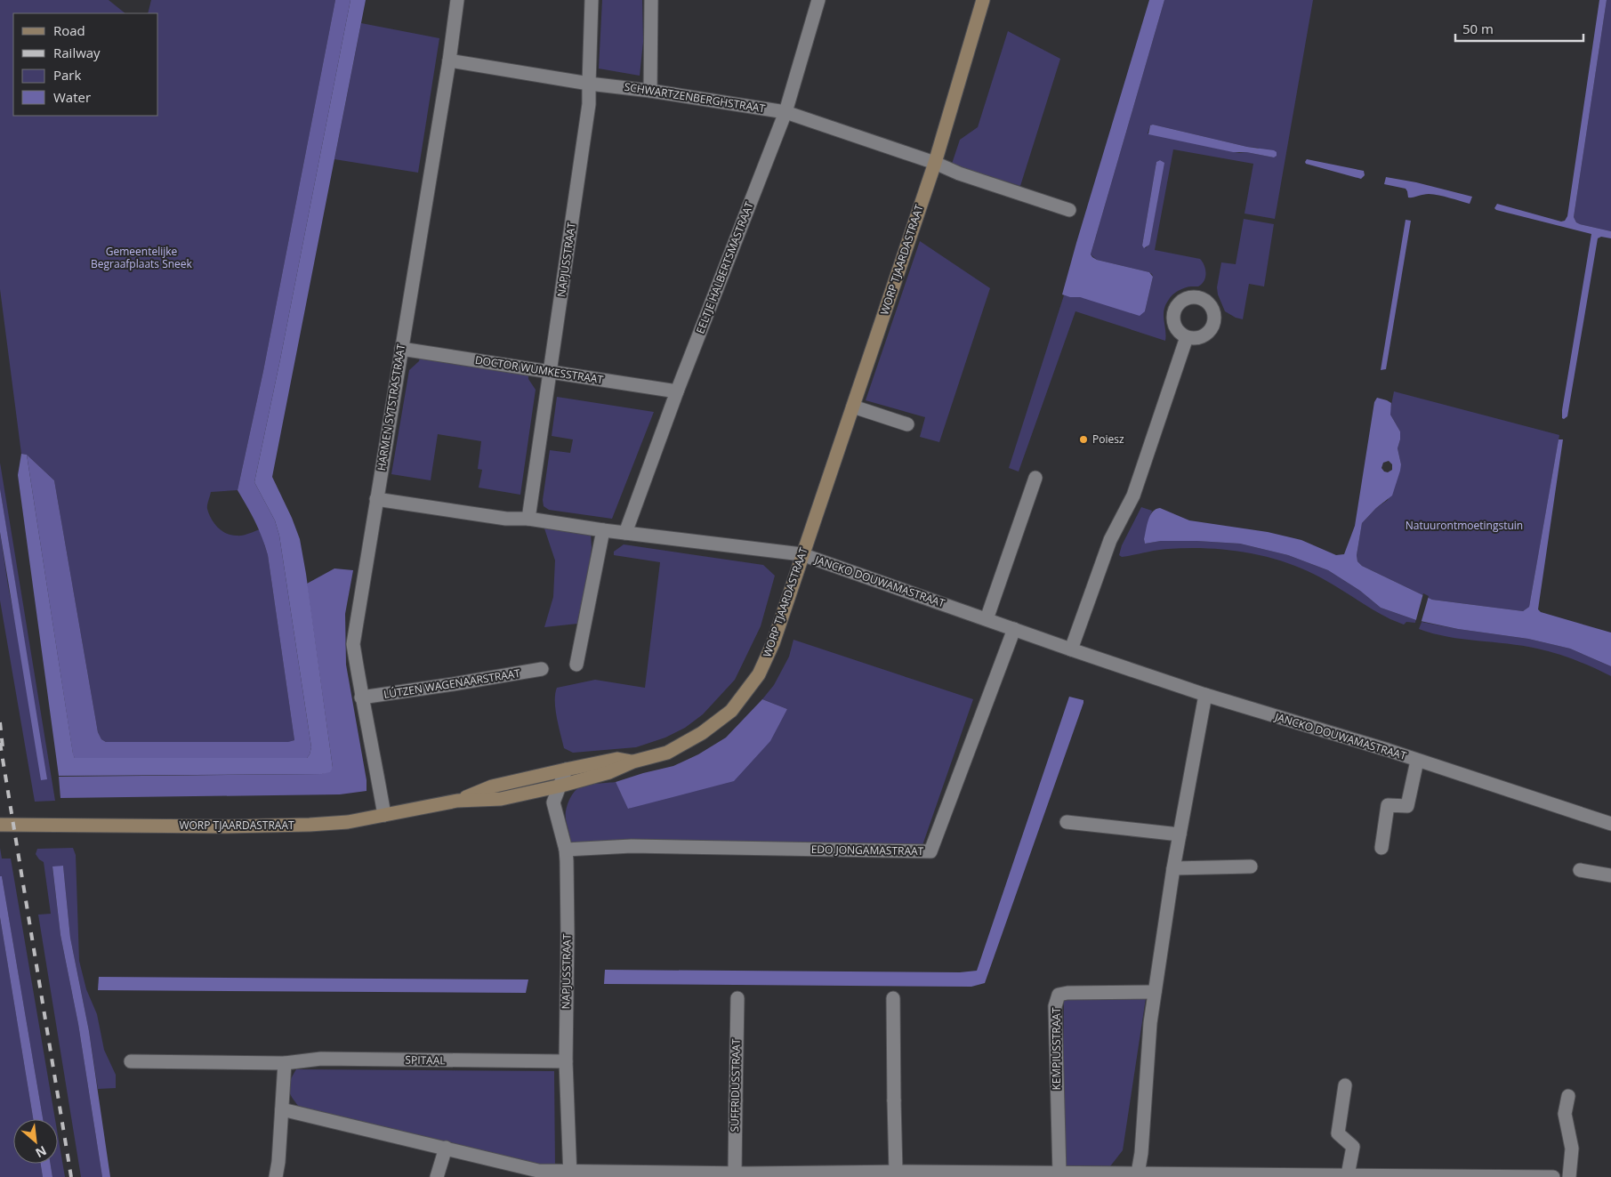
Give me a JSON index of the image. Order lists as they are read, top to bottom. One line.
{"streets":{"main road":["WORP TJAARDASTRAAT"],"street":["SCHWARTZENBERGHSTRAAT","NAPJUSSTRAAT","EELTJE HALBERTSMASTRAAT","DOCTOR WUMKESSTRAAT","HARMEN SYTSTRASTRAAT","JANCKO DOUWAMASTRAAT","LÚTZEN WAGENAARSTRAAT","EDO JONGAMASTRAAT","KEMPIUSSTRAAT","SPITAAL","SUFFRIDUSSTRAAT"]},"crossings":[["SCHWARTZENBERGHSTRAAT","NAPJUSSTRAAT"],["SCHWARTZENBERGHSTRAAT","WORP TJAARDASTRAAT"],["SCHWARTZENBERGHSTRAAT","EELTJE HALBERTSMASTRAAT"],["SCHWARTZENBERGHSTRAAT","HARMEN SYTSTRASTRAAT"],["NAPJUSSTRAAT","WORP TJAARDASTRAAT"],["NAPJUSSTRAAT","DOCTOR WUMKESSTRAAT"],["NAPJUSSTRAAT","EDO JONGAMASTRAAT"],["NAPJUSSTRAAT","SPITAAL"],["WORP TJAARDASTRAAT","HARMEN SYTSTRASTRAAT"],["WORP TJAARDASTRAAT","JANCKO DOUWAMASTRAAT"],["EELTJE HALBERTSMASTRAAT","DOCTOR WUMKESSTRAAT"],["EELTJE HALBERTSMASTRAAT","JANCKO DOUWAMASTRAAT"],["DOCTOR WUMKESSTRAAT","HARMEN SYTSTRASTRAAT"],["HARMEN SYTSTRASTRAAT","LÚTZEN WAGENAARSTRAAT"],["JANCKO DOUWAMASTRAAT","EDO JONGAMASTRAAT"]],"parks":["Gemeentelijke Begraafplaats Sneek","Natuurontmoetingstuin"],"places":["Poiesz"],"legend":["Road","Railway","Park","Water"],"scale_bar":"50 m","north":"bottom right"}
